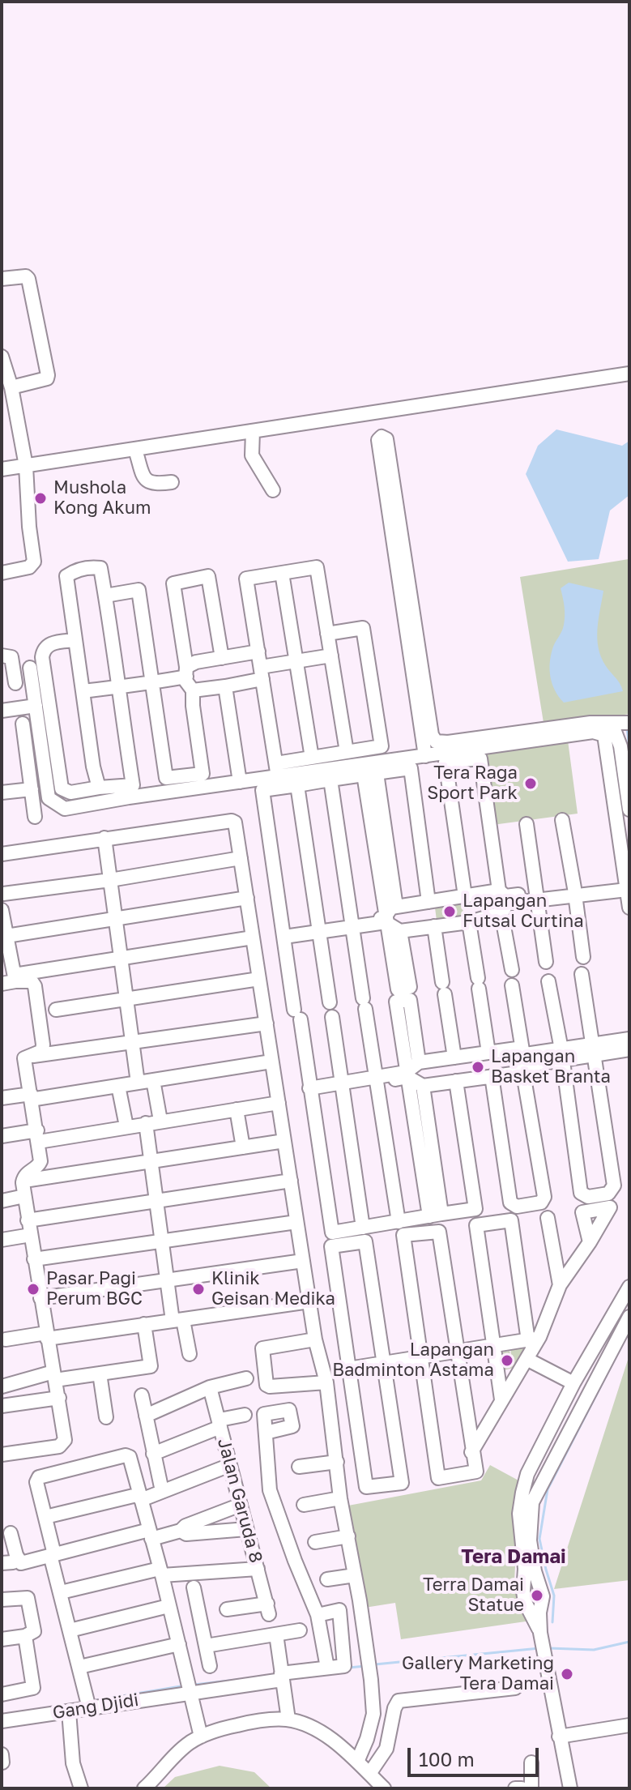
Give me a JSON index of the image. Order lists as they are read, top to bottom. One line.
{"streets":{"street":["Jalan Garuda 8","Gang Djidi"]},"districts":["Tera Damai"],"places":["Mushola Kong Akum","Tera Raga Sport Park","Lapangan Futsal Curtina","Lapangan Basket Branta","Pasar Pagi Perum BGC","Klinik Geisan Medika","Lapangan Badminton Astama","Terra Damai Statue","Gallery Marketing Tera Damai"],"scale_bar":"100 m"}
